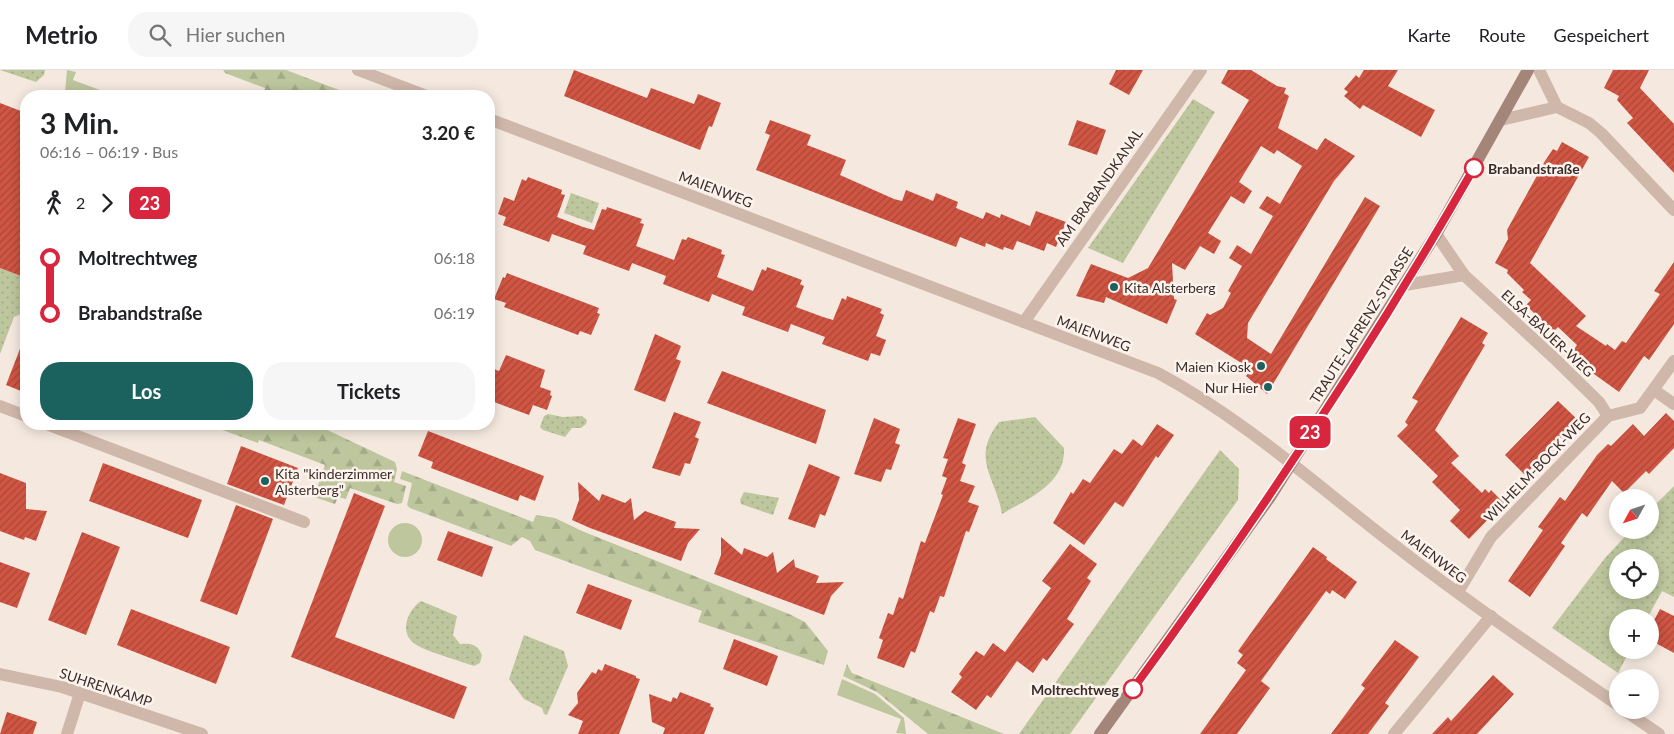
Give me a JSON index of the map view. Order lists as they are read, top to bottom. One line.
{"streets":{"main road":["TRAUTE-LAFRENZ-STRASSE"],"street":["AM BRABANDKANAL","MAIENWEG","ELSA-BAUER-WEG","WILHELM-BOCK-WEG","SUHRENKAMP"]},"crossings":[["AM BRABANDKANAL","MAIENWEG"],["MAIENWEG","TRAUTE-LAFRENZ-STRASSE"],["MAIENWEG","WILHELM-BOCK-WEG"],["TRAUTE-LAFRENZ-STRASSE","ELSA-BAUER-WEG"],["ELSA-BAUER-WEG","WILHELM-BOCK-WEG"]],"places":["Brabandstraße","Kita Alsterberg","Maien Kiosk","Nur Hier","Kita \"kinderzimmer Alsterberg\"","Moltrechtweg"],"lines":["bus line 23"],"north":"bottom left","page":{"header":"Metrio","search":"Hier suchen","nav":["Karte","Route","Gespeichert"],"on_map":"23","heading":["3 Min.","06:16 – 06:19 · Bus","3.20 €"],"legs":["2","23"],"list":[{"name":"Moltrechtweg","value":"06:18"},{"name":"Brabandstraße","value":"06:19"}],"buttons":["Los","Tickets"],"map_buttons":["+","−"]}}
